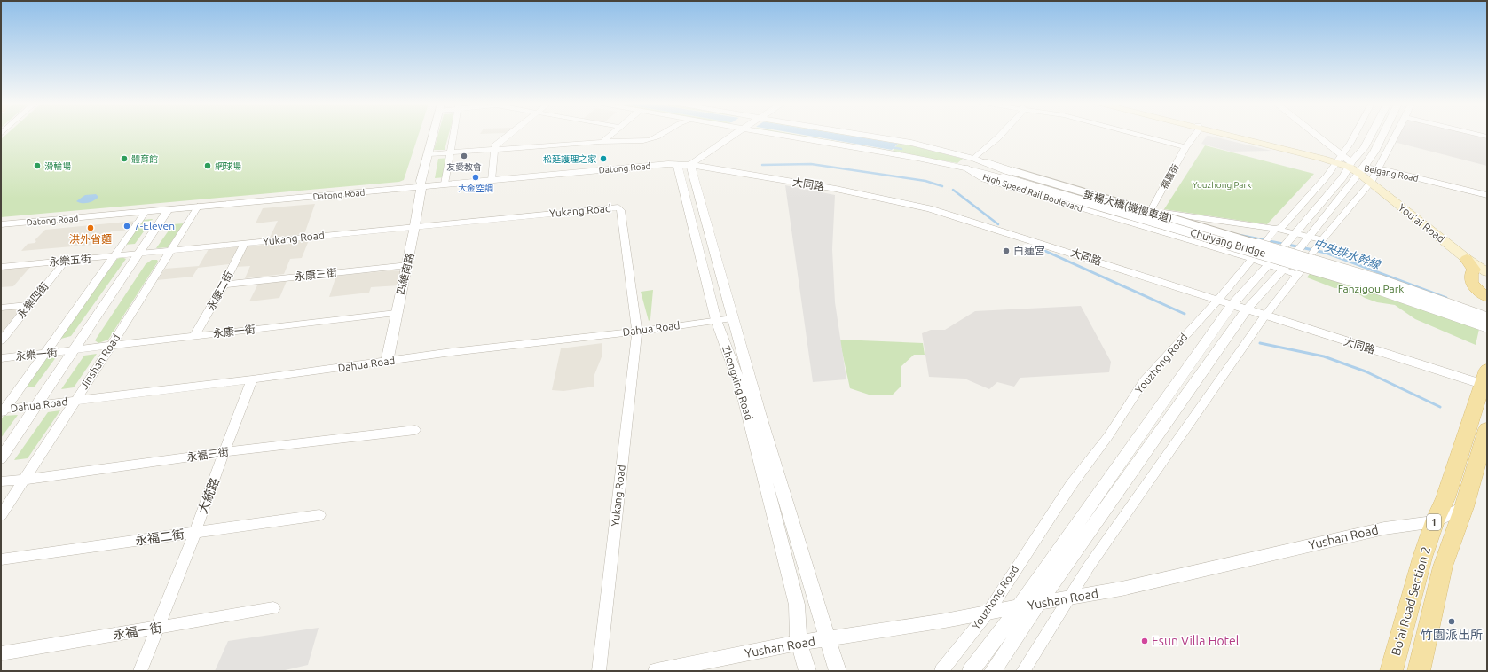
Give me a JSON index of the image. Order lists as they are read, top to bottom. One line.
{"streets":{"main road":["Beigang Road","You'ai Road","1","Bo'ai Road Section 2"],"street":["Datong Road","福嘉街","大同路","High Speed Rail Boulevard","垂楊大橋(機慢車道)","Yukang Road","Chuiyang Bridge","永樂五街","四維南路","永康三街","永康二街","永樂四街","Dahua Road","永康一街","永樂一街","Jinshan Road","Youzhong Road","Zhongxing Road","永福三街","大統路","永福二街","Yushan Road","永福一街"]},"crossings":[["Datong Road","大同路"],["Datong Road","四維南路"],["Datong Road","Jinshan Road"],["Datong Road","Zhongxing Road"],["Beigang Road","You'ai Road"],["Beigang Road","Youzhong Road"],["福嘉街","High Speed Rail Boulevard"],["大同路","Youzhong Road"],["大同路","Zhongxing Road"],["大同路","Bo'ai Road Section 2"],["High Speed Rail Boulevard","Chuiyang Bridge"],["High Speed Rail Boulevard","Youzhong Road"],["垂楊大橋(機慢車道)","Chuiyang Bridge"],["Yukang Road","永樂五街"],["Yukang Road","四維南路"],["Yukang Road","永康二街"],["Yukang Road","Dahua Road"],["Yukang Road","Jinshan Road"],["You'ai Road","Youzhong Road"],["永樂五街","永樂四街"],["四維南路","永康三街"],["四維南路","Dahua Road"],["四維南路","永康一街"],["永康三街","永康二街"],["永康二街","永康一街"],["Dahua Road","Jinshan Road"],["Dahua Road","Zhongxing Road"],["Dahua Road","大統路"],["永康一街","永樂一街"],["永康一街","Jinshan Road"],["Jinshan Road","永福三街"],["Youzhong Road","Yushan Road"],["Zhongxing Road","Yushan Road"],["永福三街","大統路"],["大統路","永福二街"],["大統路","永福一街"],["Yushan Road","Bo'ai Road Section 2"]],"water":["中央排水幹線"],"parks":["Youzhong Park","Fanzigou Park"],"places":["友愛教會","體育館","松延護理之家","滑輪場","網球場","大金空調","7-Eleven","洪外省麵","白蓮宮","竹園派出所","Esun Villa Hotel"]}
